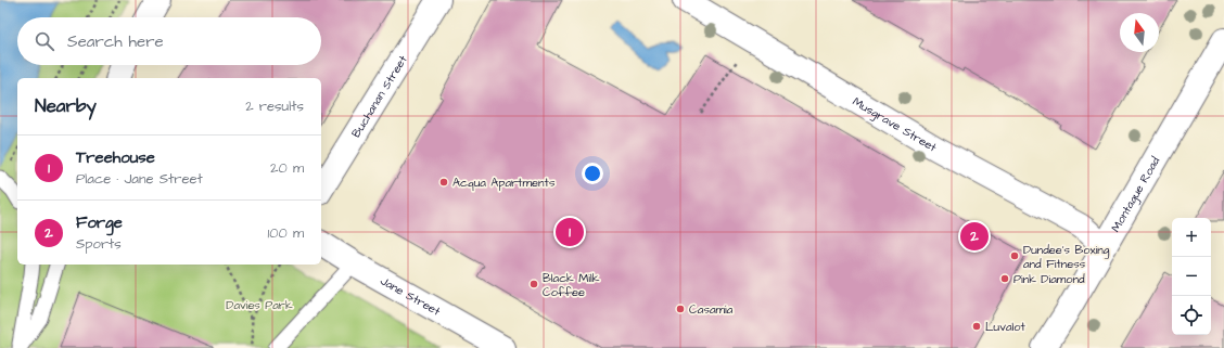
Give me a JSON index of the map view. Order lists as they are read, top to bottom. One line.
{"streets":{"street":["Buchanan Street","Musgrave Street","Montague Road","Jane Street"]},"crossings":[["Musgrave Street","Montague Road"]],"parks":["Davies Park"],"places":["Acqua Apartments","Dundee’s Boxing and Fitness","Pink Diamond","Black Milk Coffee","Casamia","Luvalot"],"north":"top","page":{"search":"Search here","heading":["Nearby","2 results"],"list":[{"mark":"1","name":"Treehouse","note":"Place · Jane Street","value":"20 m"},{"mark":"2","name":"Forge","note":"Sports","value":"100 m"}],"pins":["1","2"],"map_buttons":["+","−"]}}
